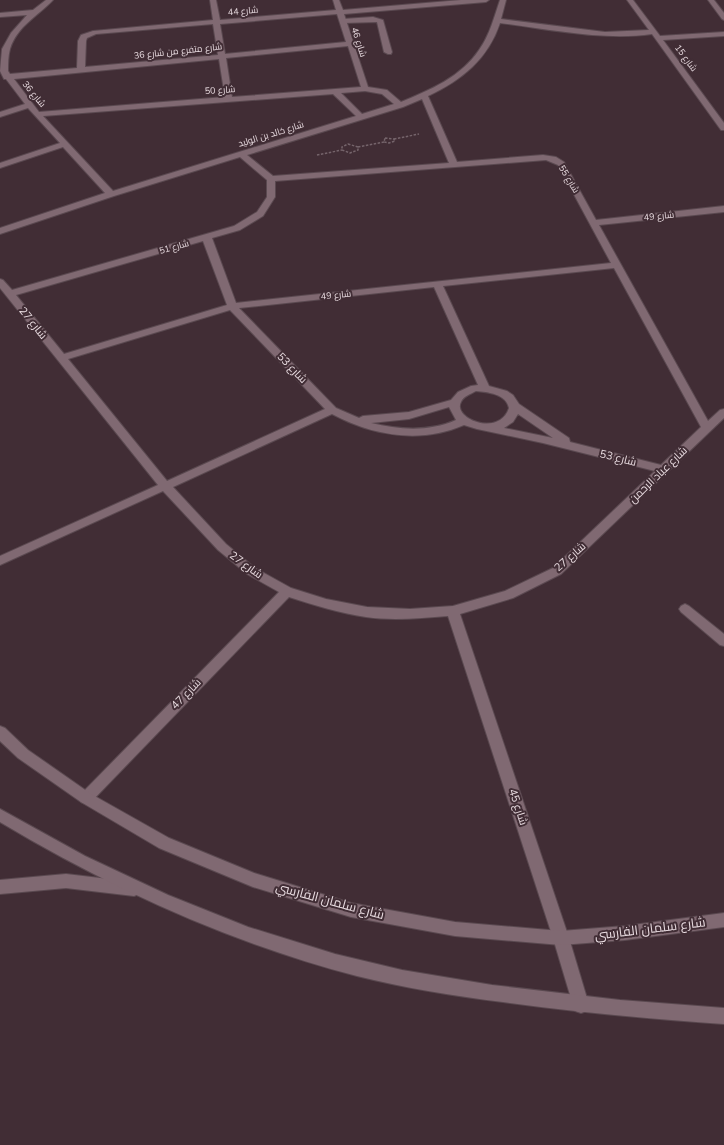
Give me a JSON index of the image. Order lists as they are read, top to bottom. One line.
{"streets":{"street":["شارع 44","شارع 46","شارع متفرع من شارع 36","شارع 15","شارع 50","شارع 36","شارع خالد بن الوليد","شارع 55","شارع 49","شارع 51","شارع 27","شارع 53","شارع عباد الرحمن","شارع 47","شارع 45","شارع سلمان الفارسي"]},"crossings":[["شارع 44","شارع 46"],["شارع 44","شارع متفرع من شارع 36"],["شارع 46","شارع متفرع من شارع 36"],["شارع 46","شارع 50"],["شارع متفرع من شارع 36","شارع 36"],["شارع 50","شارع 36"],["شارع 50","شارع خالد بن الوليد"],["شارع 36","شارع خالد بن الوليد"],["شارع 55","شارع 49"],["شارع 55","شارع 51"],["شارع 55","شارع عباد الرحمن"],["شارع 49","شارع 27"],["شارع 49","شارع 53"],["شارع 51","شارع 27"],["شارع 27","شارع عباد الرحمن"],["شارع 27","شارع 47"],["شارع 27","شارع 45"],["شارع 53","شارع عباد الرحمن"],["شارع 47","شارع سلمان الفارسي"],["شارع 45","شارع سلمان الفارسي"]]}
